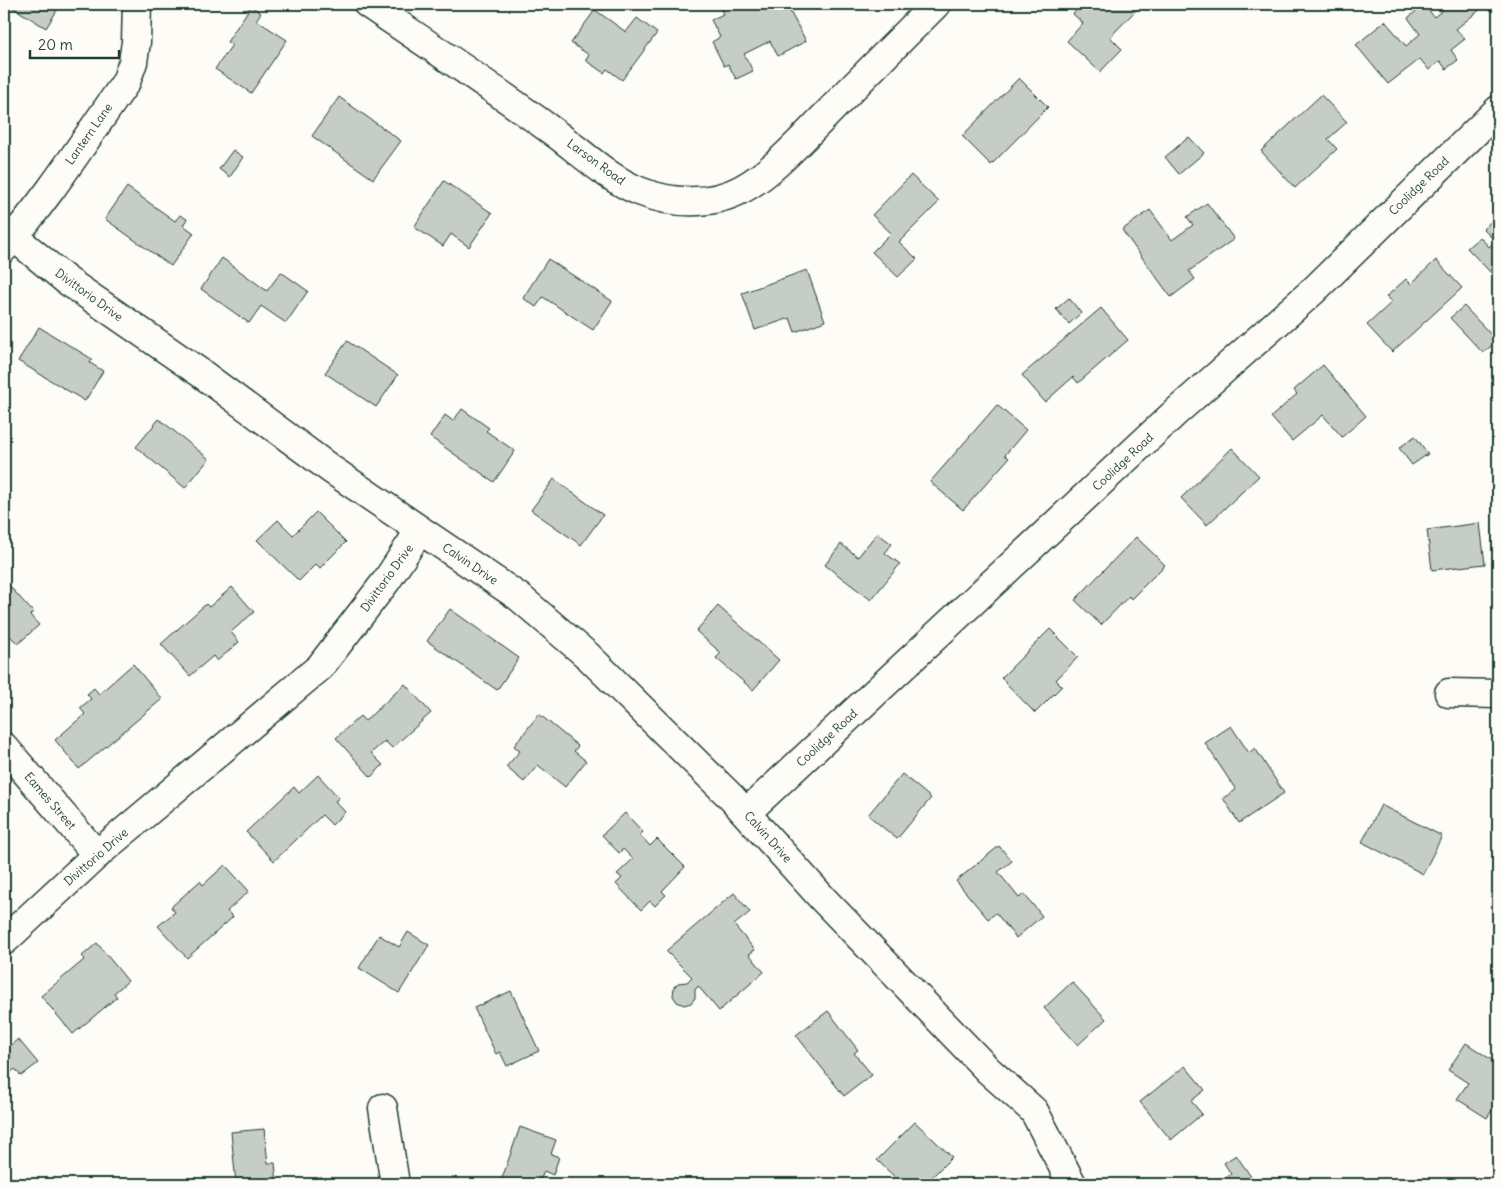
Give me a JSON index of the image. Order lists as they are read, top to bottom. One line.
{"streets":{"street":["Lantern Lane","Larson Road","Coolidge Road","Divittorio Drive","Calvin Drive","Eames Street"]},"crossings":[["Lantern Lane","Divittorio Drive"],["Coolidge Road","Calvin Drive"],["Divittorio Drive","Calvin Drive"],["Divittorio Drive","Eames Street"]],"scale_bar":"20 m"}
